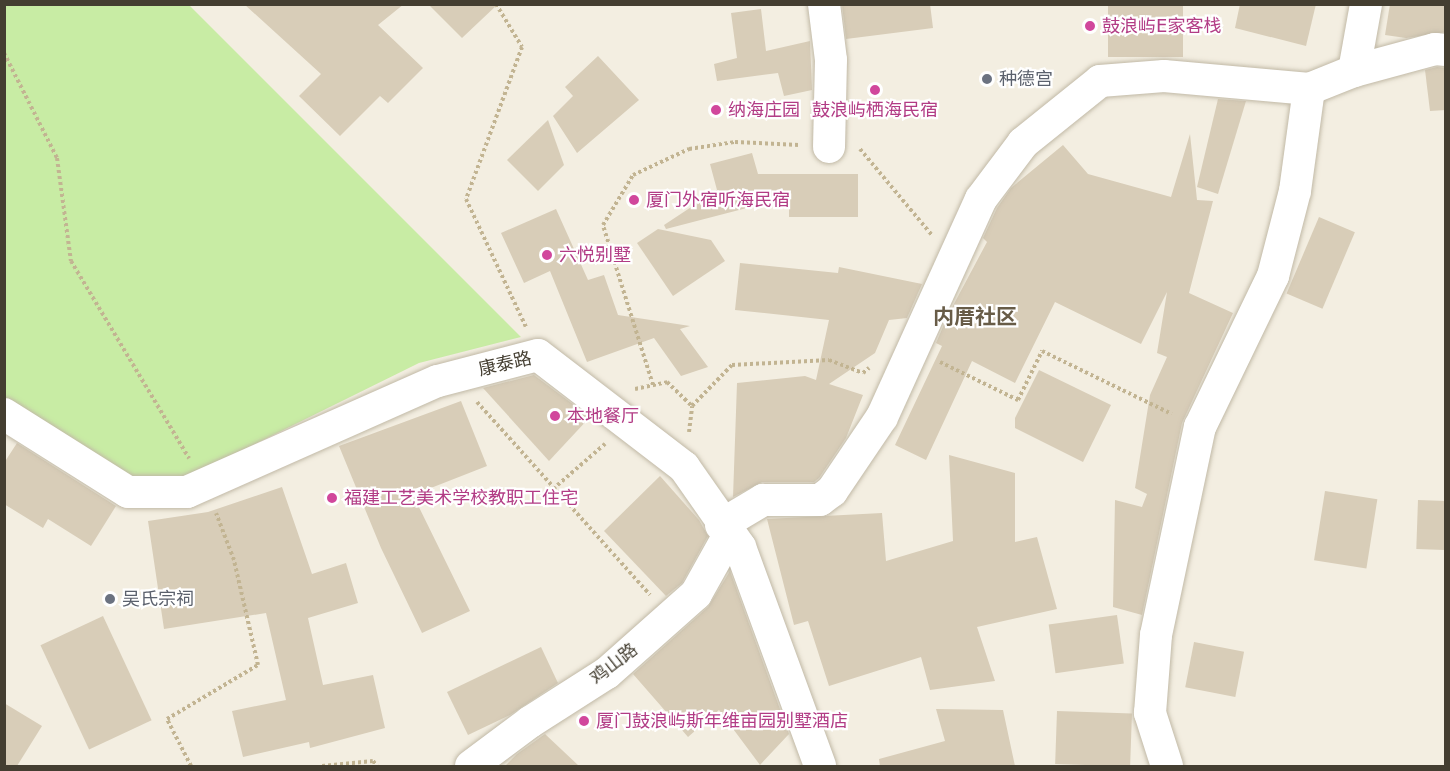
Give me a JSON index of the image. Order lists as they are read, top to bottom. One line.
{"streets":{"street":["康泰路","鸡山路"]},"crossings":[["康泰路","鸡山路"]],"districts":["内厝社区"],"places":["鼓浪屿E家客栈","种德宫","鼓浪屿栖海民宿","纳海庄园","厦门外宿听海民宿","六悦别墅","本地餐厅","福建工艺美术学校教职工住宅","吴氏宗祠","厦门鼓浪屿斯年维亩园别墅酒店"]}
